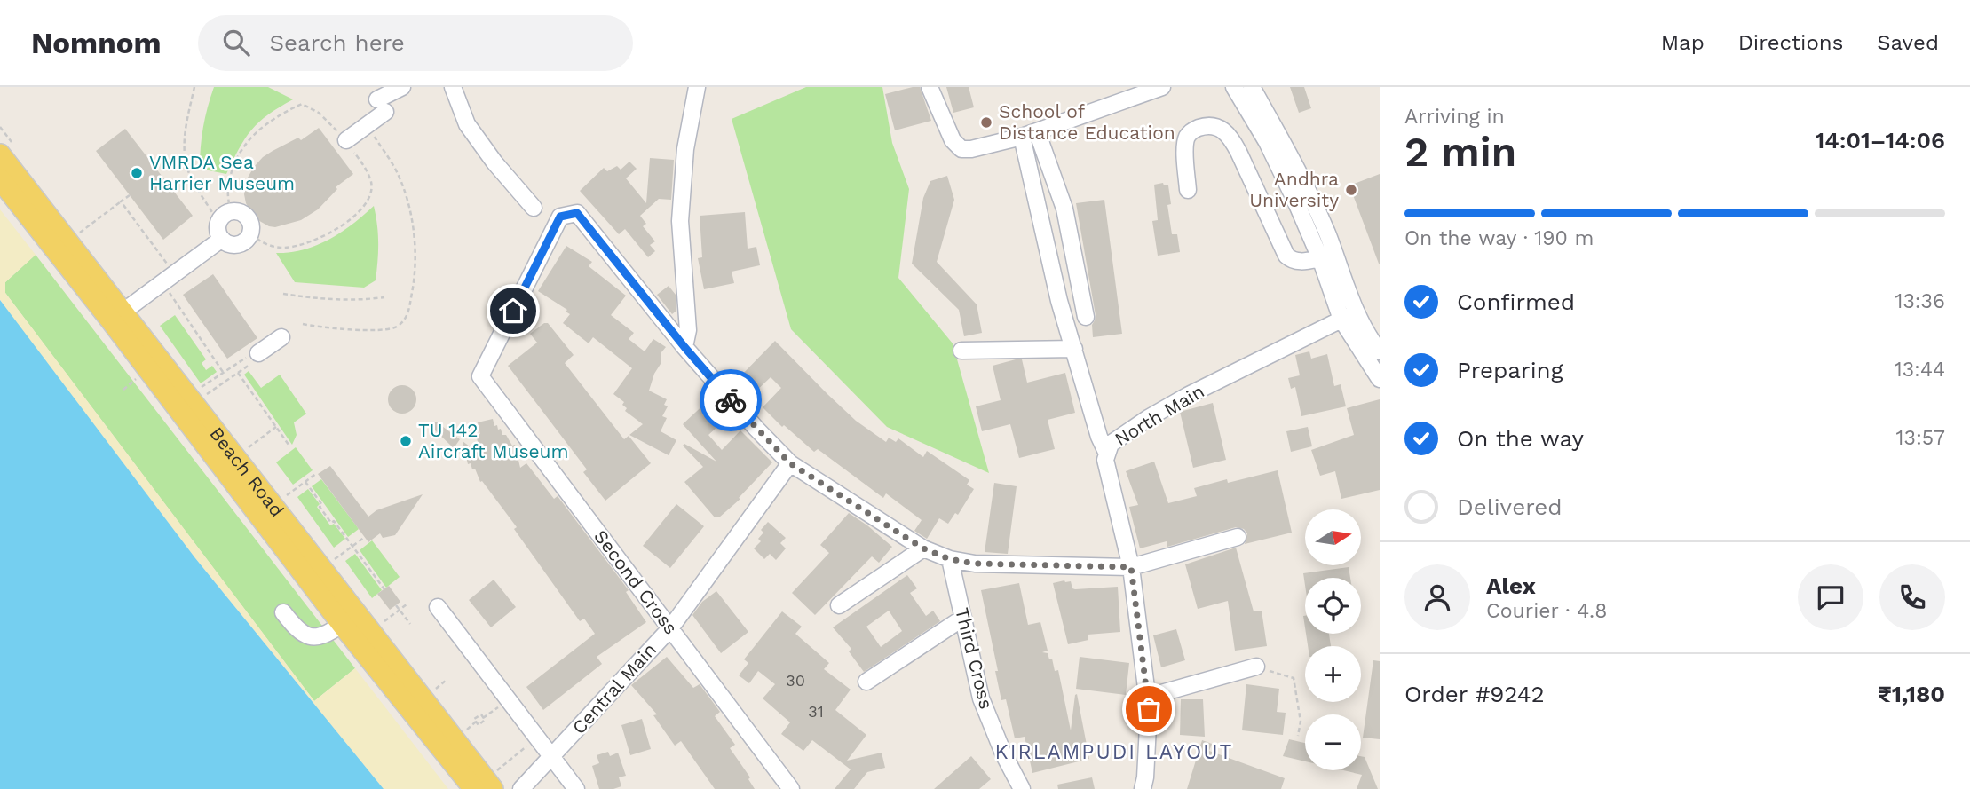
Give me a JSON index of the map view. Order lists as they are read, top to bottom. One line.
{"streets":{"main road":["Beach Road"],"street":["North Main","Second Cross","Third Cross","Central Main"]},"crossings":[["Second Cross","Central Main"]],"districts":["KIRLAMPUDI LAYOUT"],"places":["School of Distance Education","VMRDA Sea Harrier Museum","Andhra University","TU 142 Aircraft Museum"],"house_numbers":["30","31"],"north":"right","page":{"header":"Nomnom","search":"Search here","nav":["Map","Directions","Saved"],"heading":["2 min","Arriving in","14:01–14:06"],"panel":["Alex","Courier · 4.8","Order #9242","₹1,180"],"bar":"On the way · 190 m","list":[["Confirmed","13:36"],["Preparing","13:44"],["On the way","13:57"],"Delivered"],"map_buttons":["+","−"]}}
